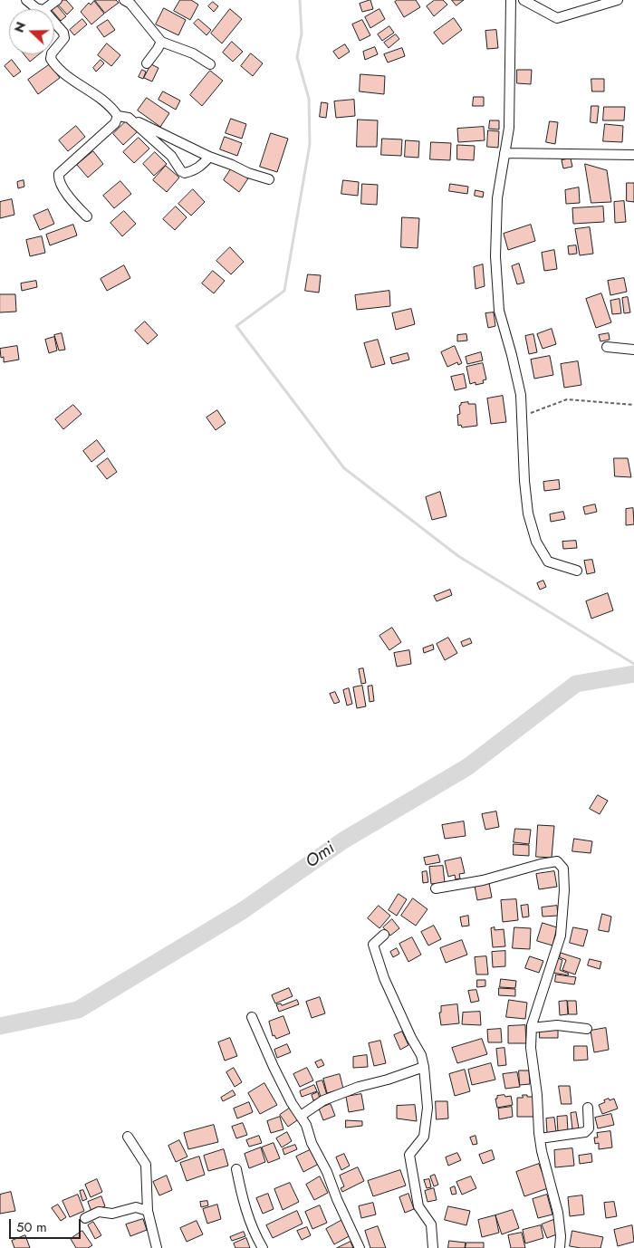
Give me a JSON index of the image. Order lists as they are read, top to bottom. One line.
{"water":["Omi"],"scale_bar":"50 m","north":"left"}
